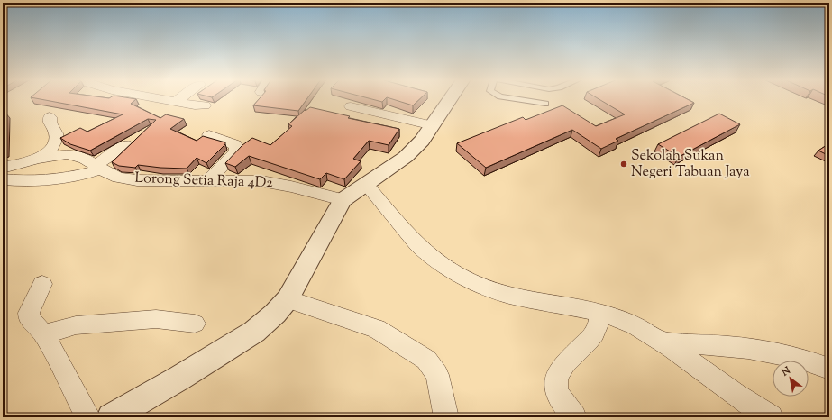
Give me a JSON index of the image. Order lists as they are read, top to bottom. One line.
{"streets":{"street":["Lorong Setia Raja 4D2"]},"places":["Sekolah Sukan Negeri Tabuan Jaya"],"north":"top left"}
